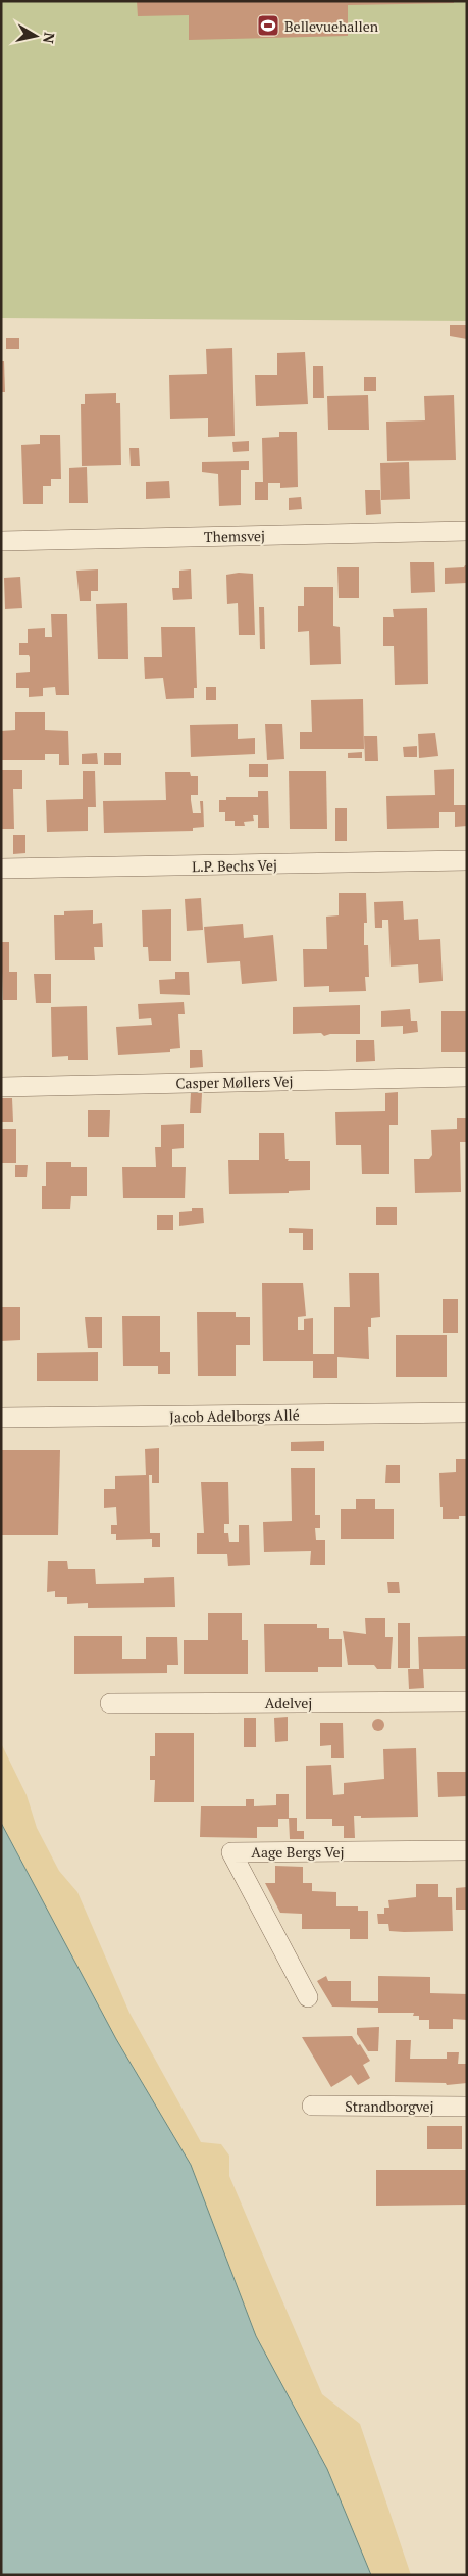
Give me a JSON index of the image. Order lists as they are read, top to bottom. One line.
{"streets":{"street":["Themsvej","L.P. Bechs Vej","Casper Møllers Vej","Jacob Adelborgs Allé","Adelvej","Aage Bergs Vej","Strandborgvej"]},"places":{"sports":["Bellevuehallen"]},"north":"right"}
